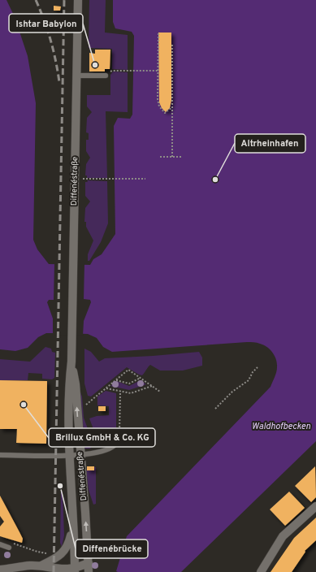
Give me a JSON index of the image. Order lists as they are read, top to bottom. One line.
{"streets":{"main road":["Diffenéstraße"]},"water":["Waldhofbecken"],"places":["Ishtar Babylon","Altrheinhafen","Brillux GmbH & Co. KG","Diffenébrücke"]}
